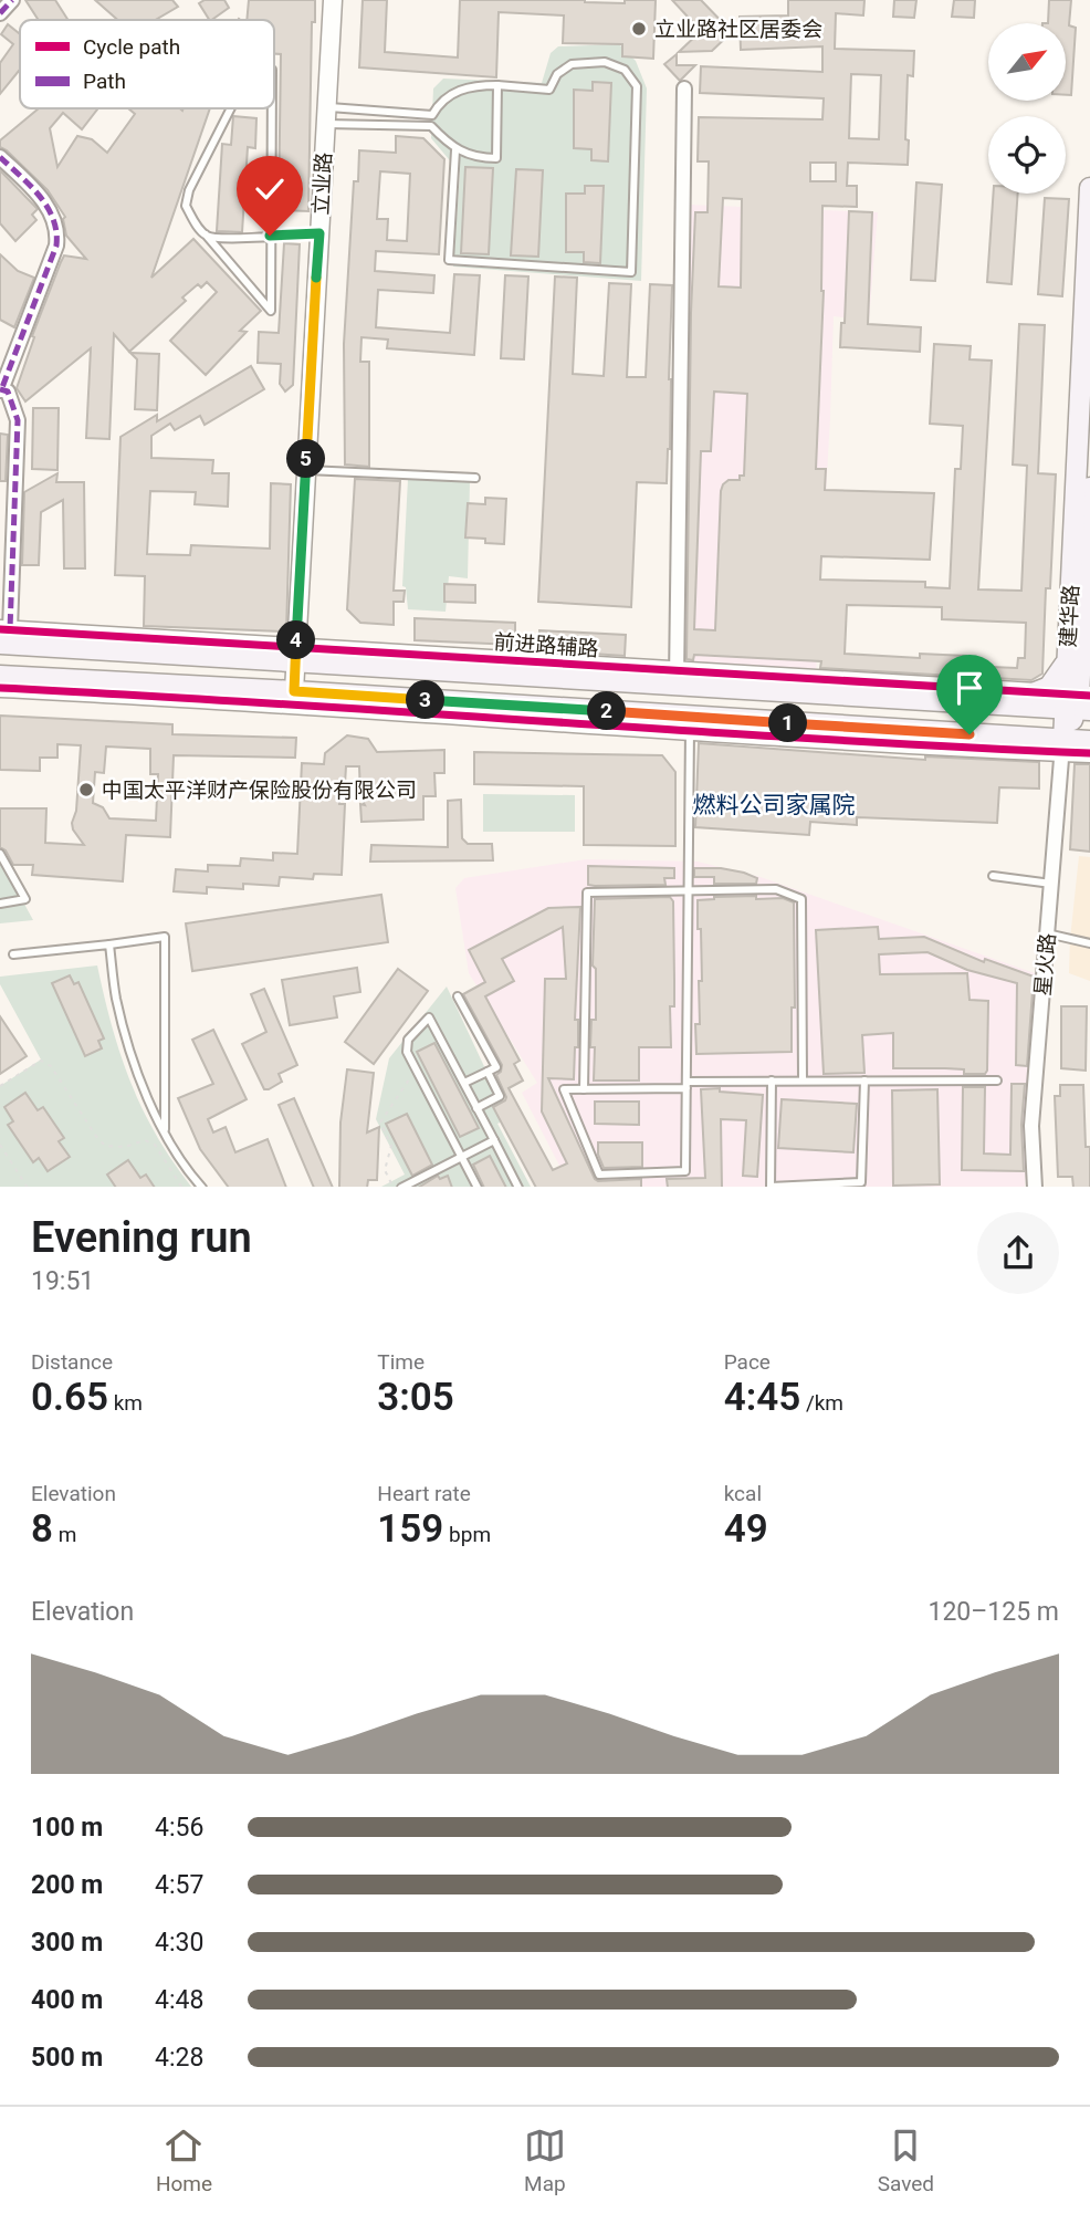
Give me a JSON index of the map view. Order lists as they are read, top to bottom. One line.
{"streets":{"main road":["建华路"],"street":["立业路","星火路"],"cycle path":["前进路辅路"]},"crossings":[["建华路","星火路"]],"districts":["燃料公司家属院"],"places":["立业路社区居委会","中国太平洋财产保险股份有限公司"],"legend":["Cycle path","Path"],"north":"top right","page":{"pins":["5","4","3","2","1"],"heading":["Evening run","19:51"],"stats":[["Distance","0.65 km"],["Time","3:05"],["Pace","4:45 /km"],["Elevation","8 m"],["Heart rate","159 bpm"],["kcal","49"]],"chart":["Elevation","120–125 m"],"list":[{"name":"100 m","note":"4:56"},{"name":"200 m","note":"4:57"},{"name":"300 m","note":"4:30"},{"name":"400 m","note":"4:48"},{"name":"500 m","note":"4:28"}],"tabs":["Home","Map","Saved"]}}
